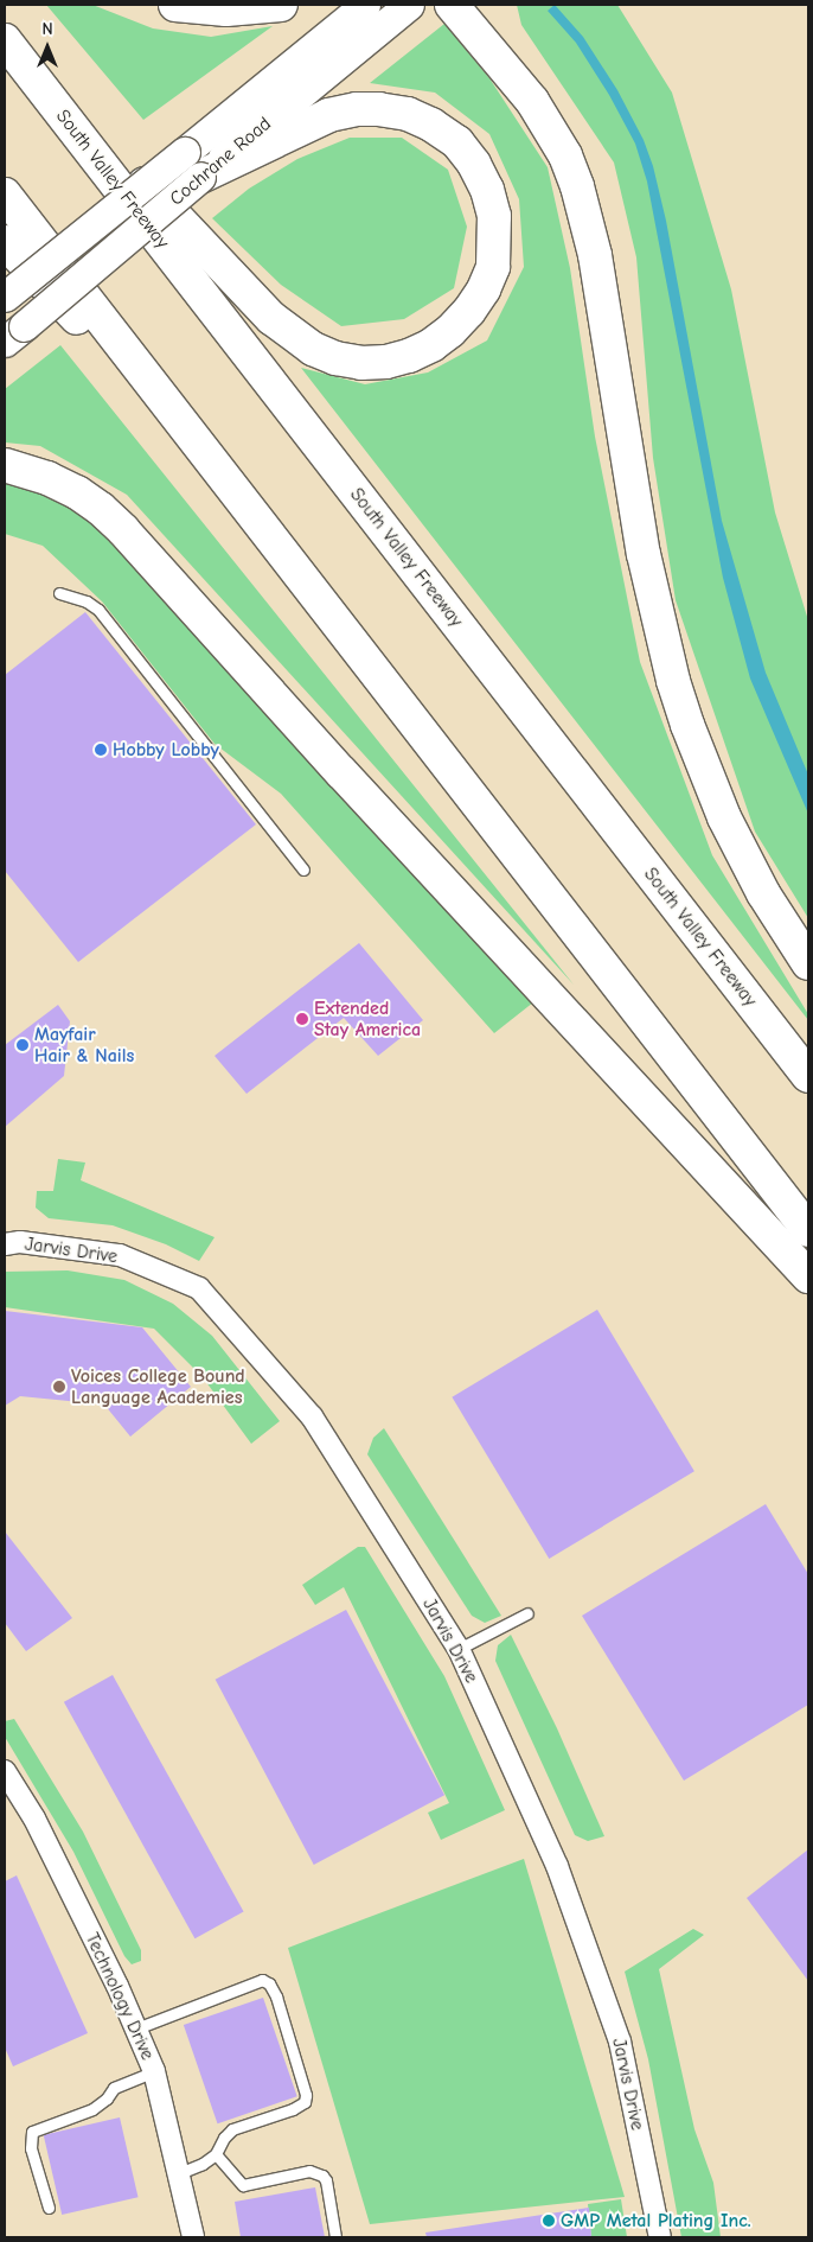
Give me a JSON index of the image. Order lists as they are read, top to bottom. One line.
{"streets":{"highway":["South Valley Freeway"],"main road":["Cochrane Road"],"street":["Jarvis Drive","Technology Drive"]},"places":["Hobby Lobby","Extended Stay America","Mayfair Hair & Nails","Voices College Bound Language Academies","GMP Metal Plating Inc."],"north":"top"}
